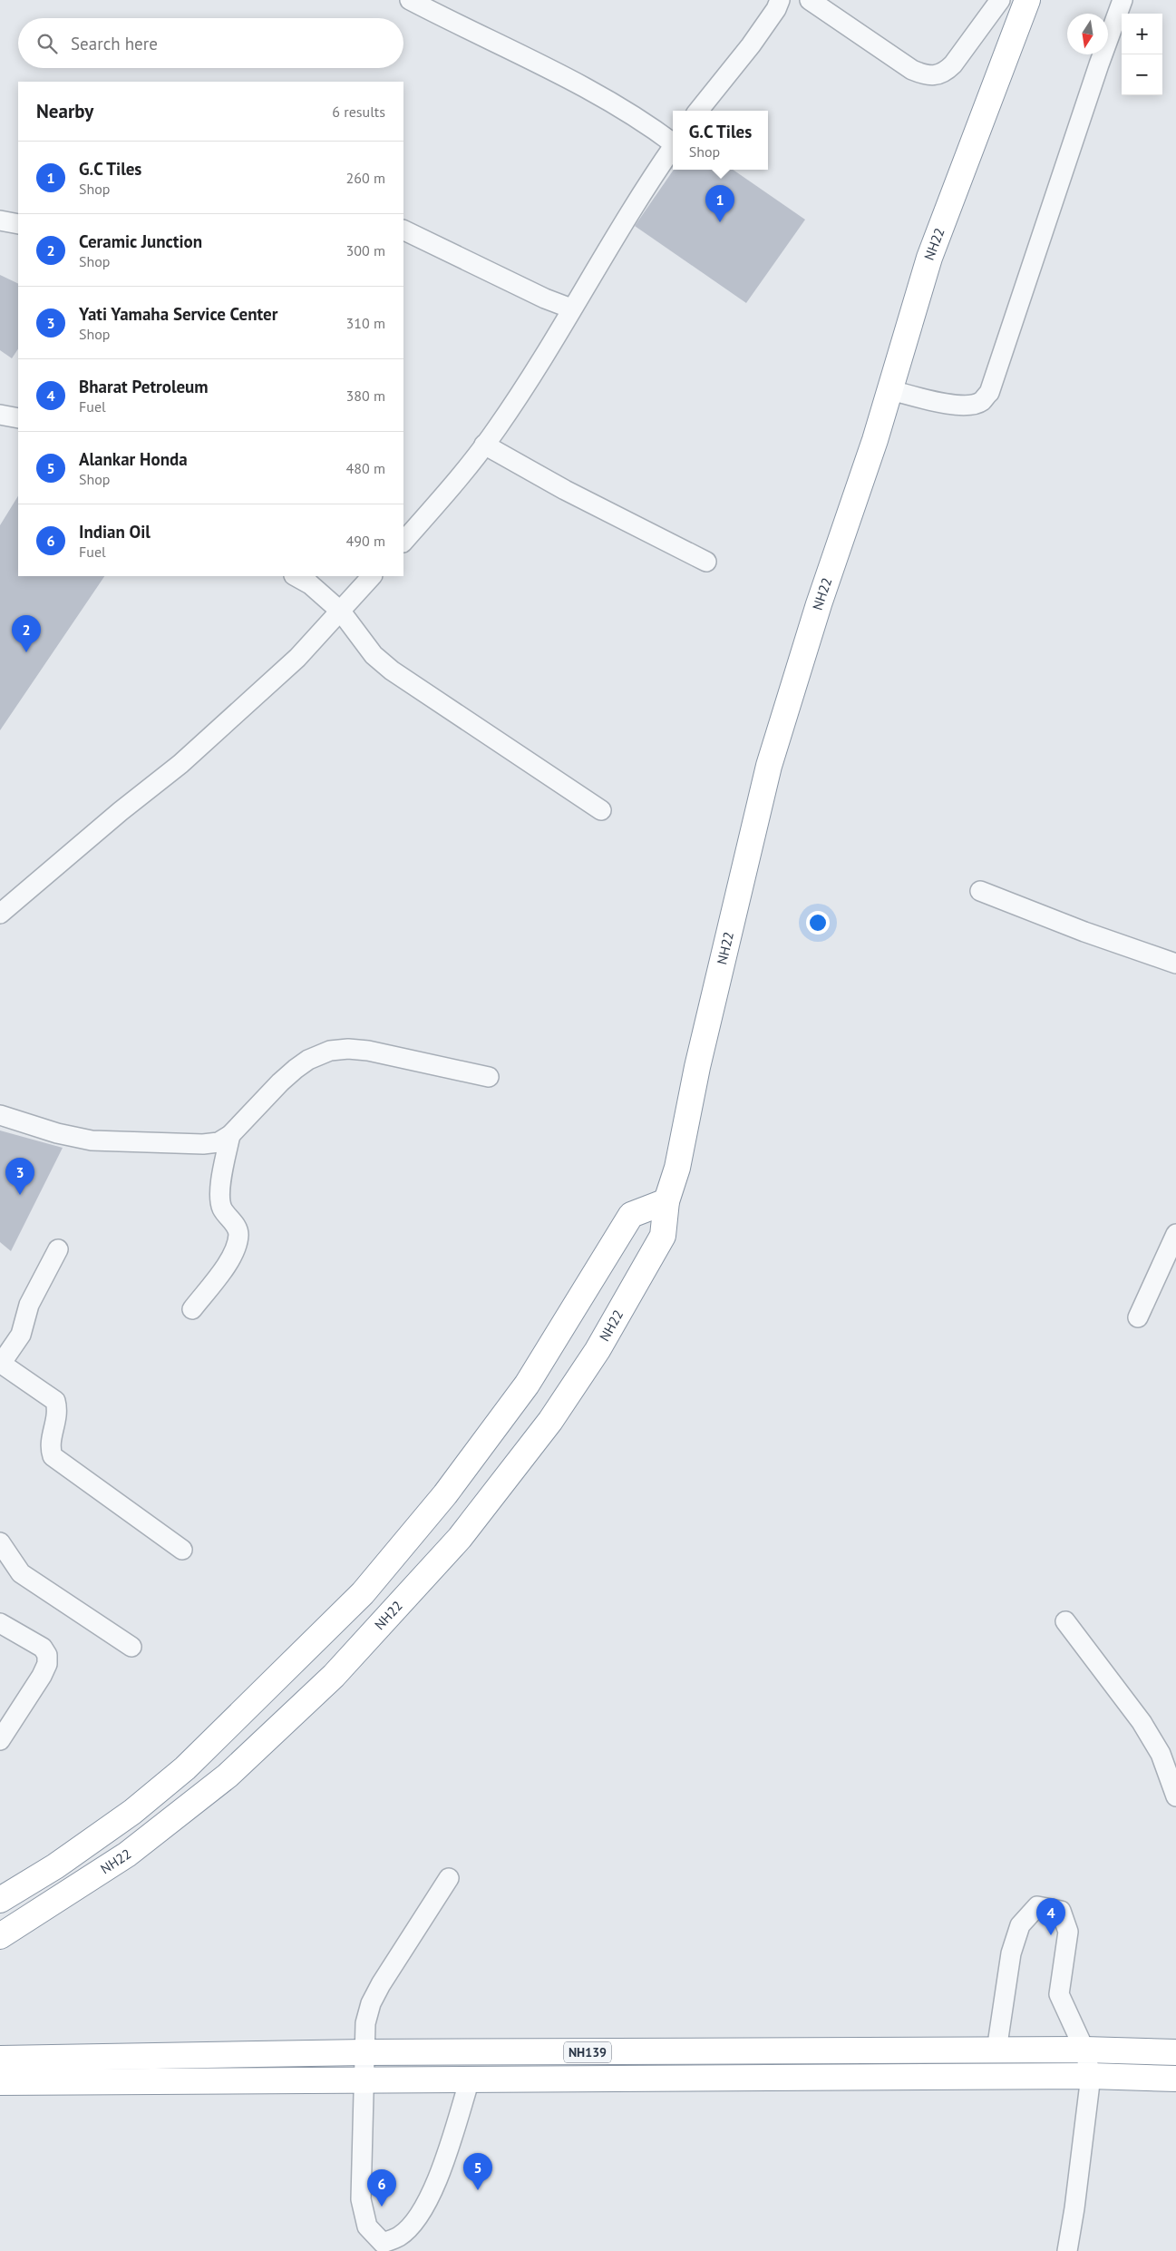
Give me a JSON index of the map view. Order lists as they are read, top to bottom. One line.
{"streets":{"highway":["NH22","NH139"]},"north":"bottom","page":{"map_buttons":["+","−"],"search":"Search here","heading":["Nearby","6 results"],"popup":["G.C Tiles","Shop"],"list":[{"mark":"1","name":"G.C Tiles","note":"Shop","value":"260 m"},{"mark":"2","name":"Ceramic Junction","note":"Shop","value":"300 m"},{"mark":"3","name":"Yati Yamaha Service Center","note":"Shop","value":"310 m"},{"mark":"4","name":"Bharat Petroleum","note":"Fuel","value":"380 m"},{"mark":"5","name":"Alankar Honda","note":"Shop","value":"480 m"},{"mark":"6","name":"Indian Oil","note":"Fuel","value":"490 m"}],"pins":["1","2","3","4","5","6"]}}
